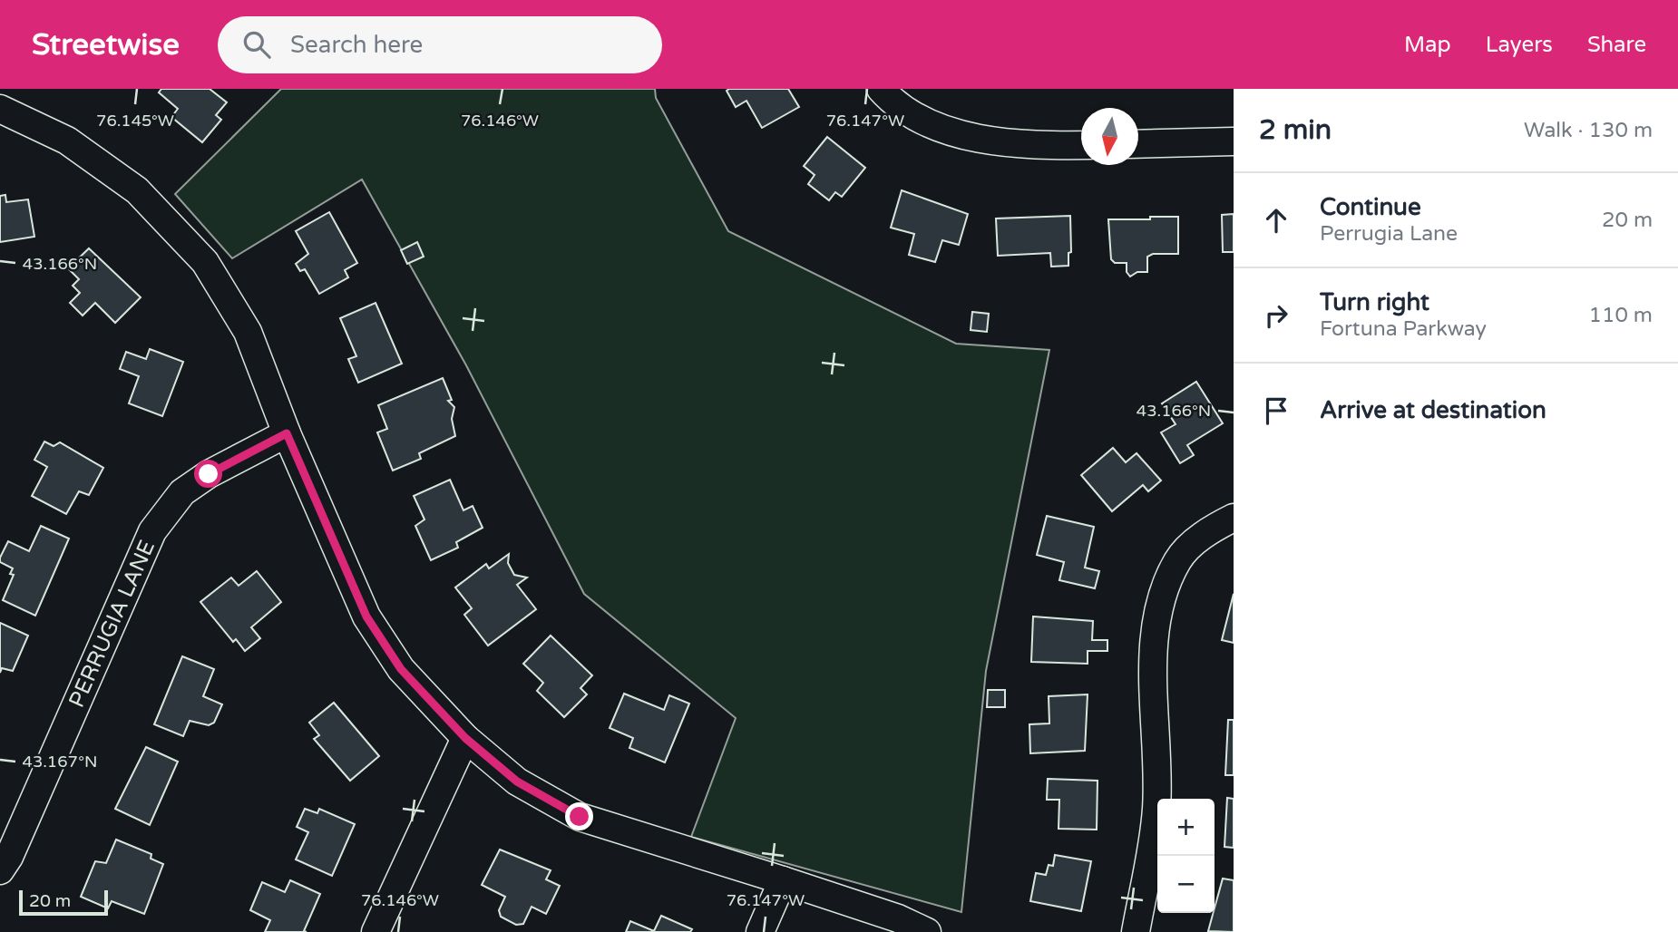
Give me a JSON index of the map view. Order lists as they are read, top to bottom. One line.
{"streets":{"street":["PERRUGIA LANE"]},"scale_bar":"20 m","north":"bottom","page":{"header":"Streetwise","search":"Search here","nav":["Map","Layers","Share"],"heading":["2 min","Walk · 130 m"],"list":[["Continue","Perrugia Lane","20 m"],["Turn right","Fortuna Parkway","110 m"],"Arrive at destination"],"map_buttons":["+","−"],"scale":"20 m"},"coordinates":["76.145°W","76.146°W","76.147°W","43.166°N","43.167°N"]}
